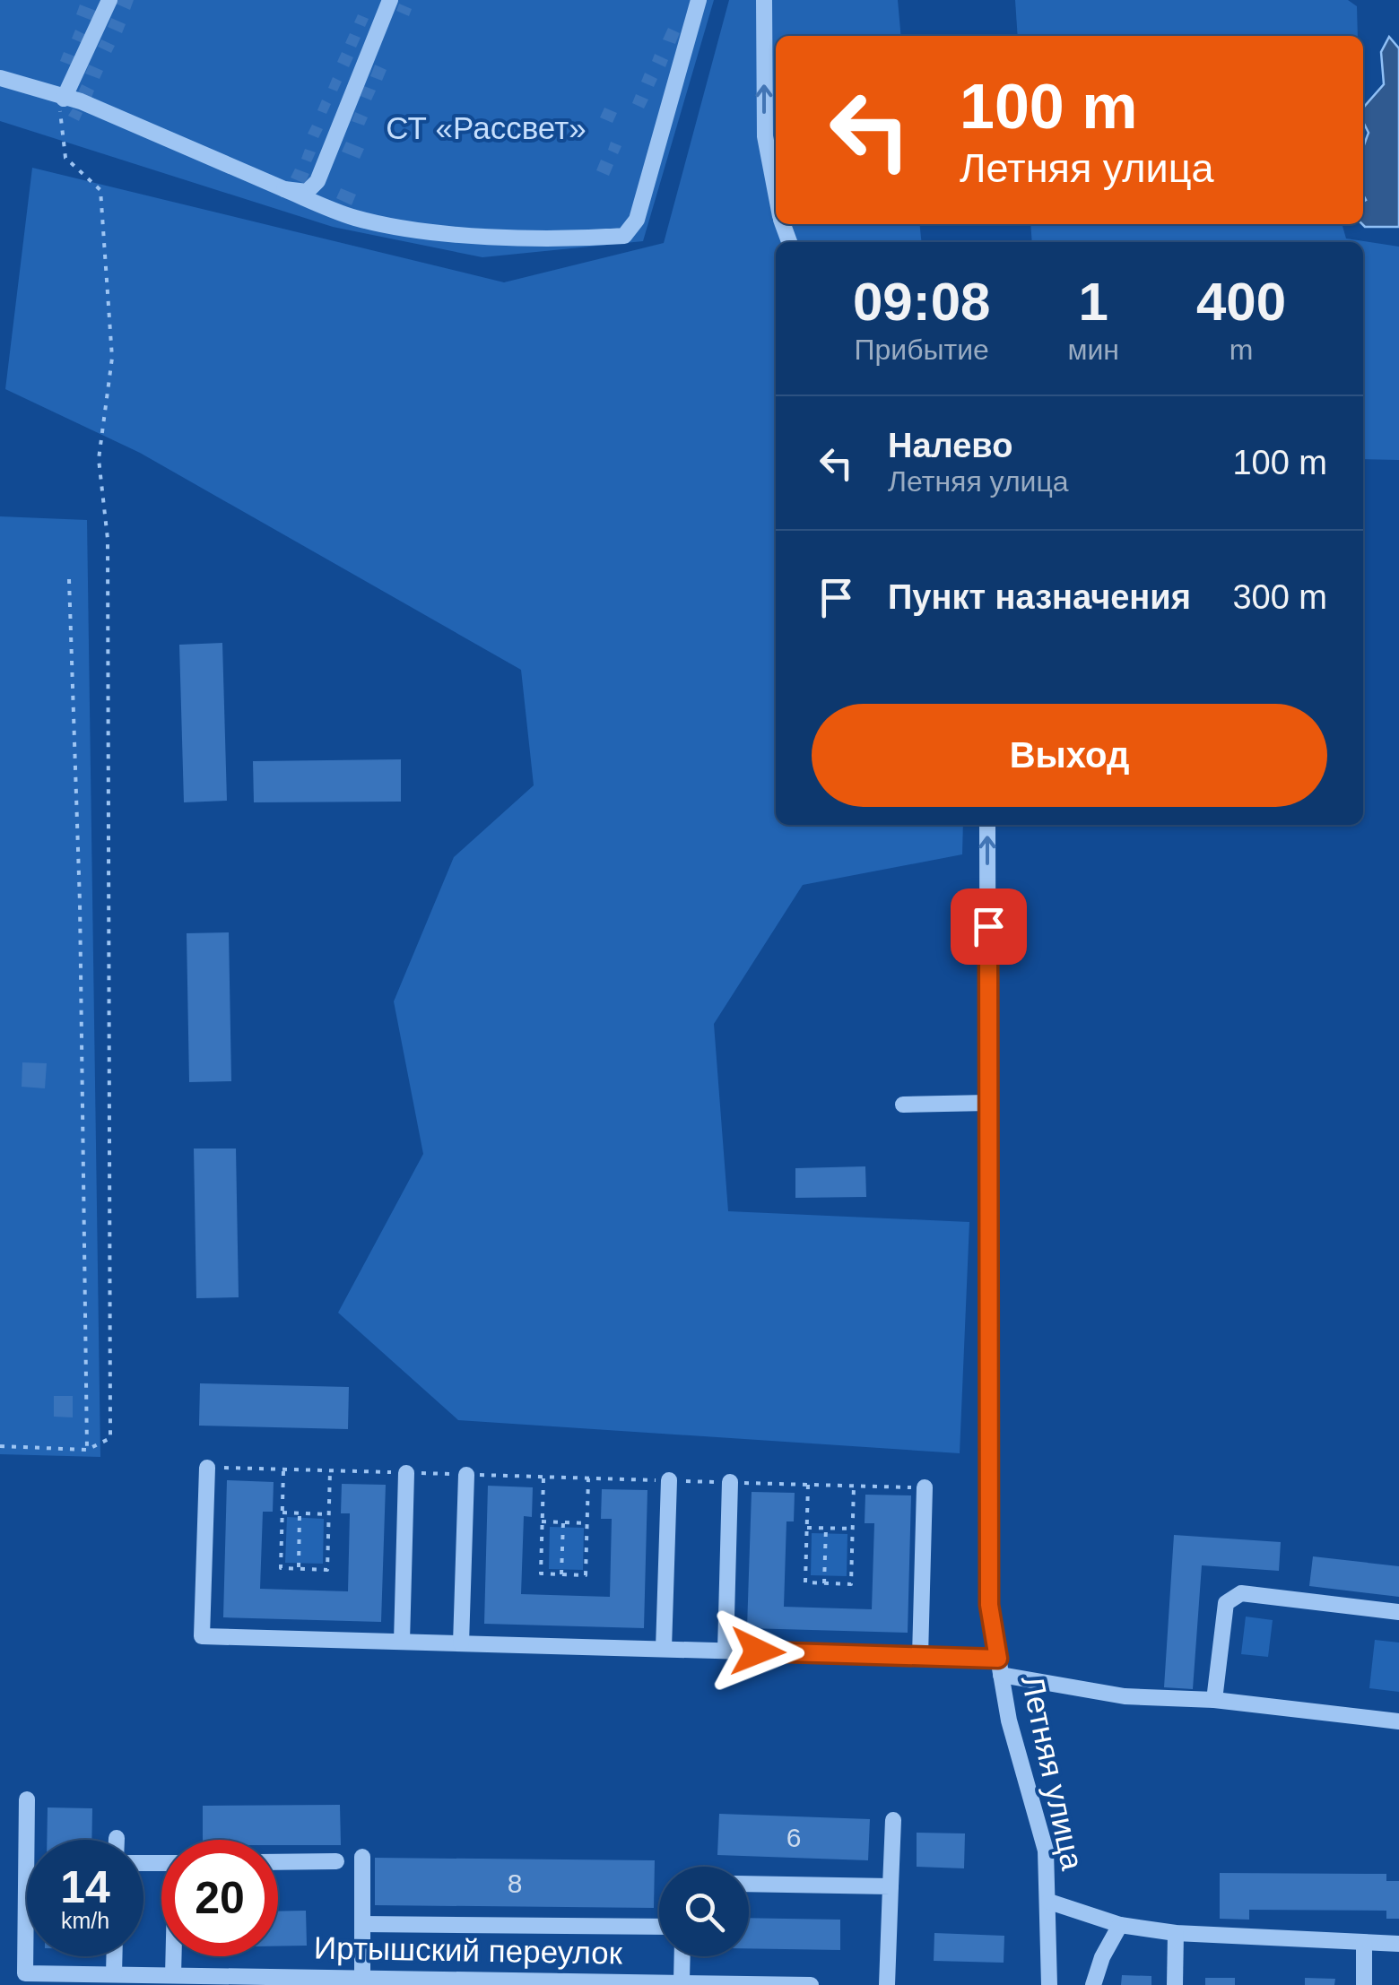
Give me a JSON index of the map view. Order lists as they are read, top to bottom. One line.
{"streets":{"street":["Летняя улица","Иртышский переулок"]},"parks":["СТ «Рассвет»"],"house_numbers":["6","8"],"page":{"turn":["100 m","Летняя улица"],"eta":["09:08","Прибытие","1","мин","400","m"],"list":[{"name":"Налево","note":"Летняя улица","value":"100 m"},{"name":"Пункт назначения","value":"300 m"}],"buttons":"Выход","speed":"14 km/h","limit":"20"}}
